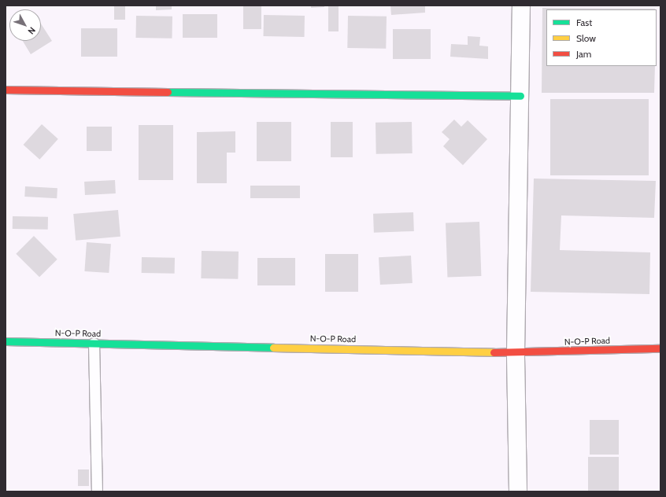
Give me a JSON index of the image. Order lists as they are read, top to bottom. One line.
{"streets":{"street":["N-O-P Road"]},"legend":["Fast","Slow","Jam"],"north":"bottom right"}
